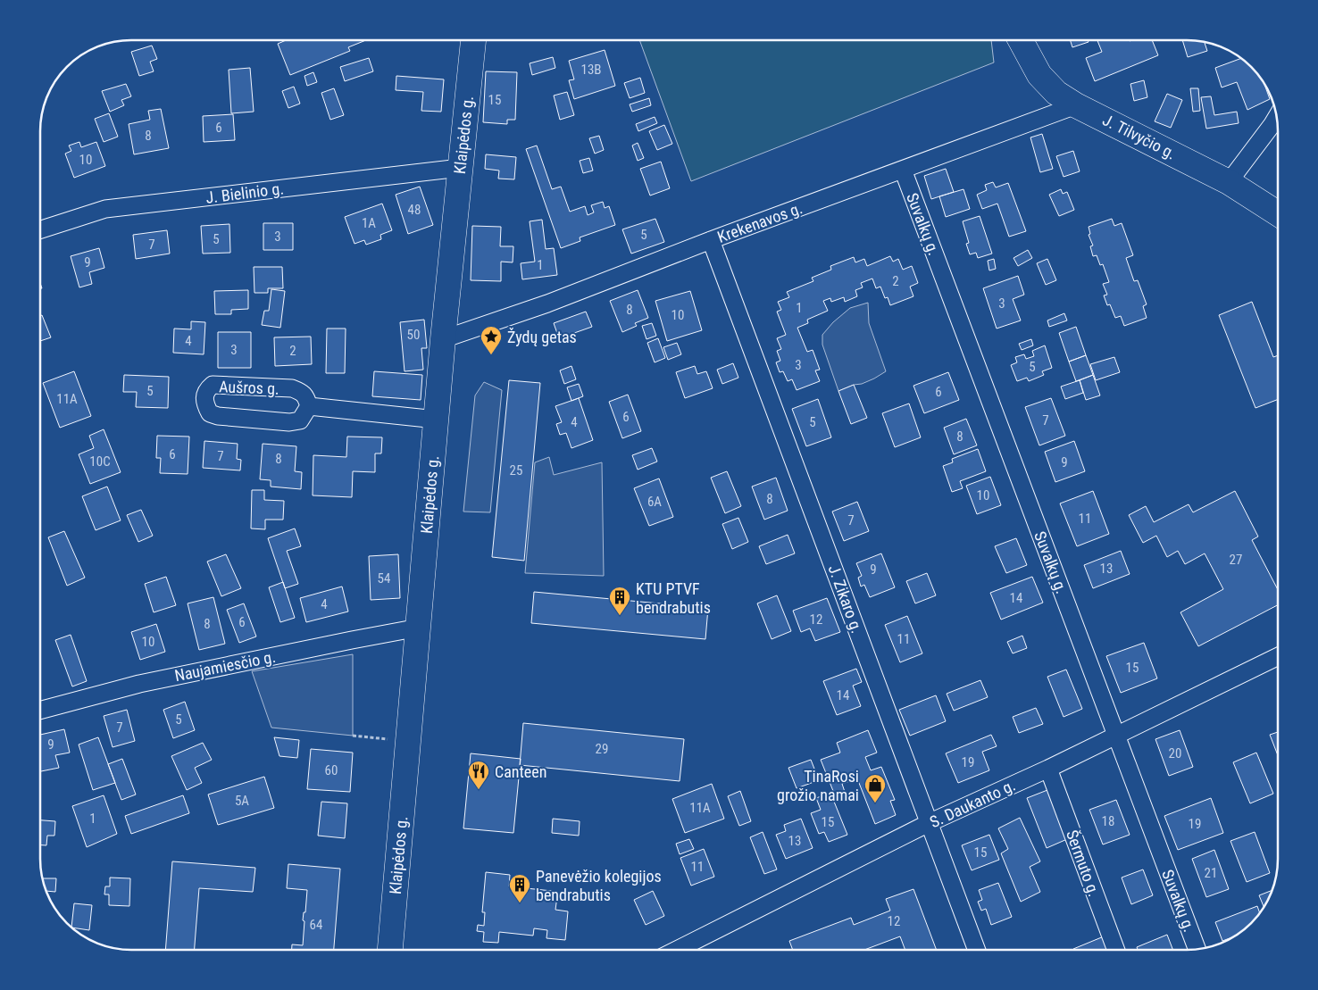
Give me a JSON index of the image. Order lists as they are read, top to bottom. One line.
{"streets":{"main road":["Klaipėdos g.","J. Tilvyčio g."],"street":["J. Bielinio g.","Krekenavos g.","Suvalkų g.","Aušros g.","J. Zikaro g.","Naujamiesčio g.","S. Daukanto g.","Šermuto g."]},"crossings":[["Klaipėdos g.","J. Bielinio g."],["Klaipėdos g.","Krekenavos g."],["Klaipėdos g.","Naujamiesčio g."],["J. Tilvyčio g.","Krekenavos g."],["Krekenavos g.","Suvalkų g."],["Krekenavos g.","J. Zikaro g."],["Suvalkų g.","S. Daukanto g."],["J. Zikaro g.","S. Daukanto g."],["S. Daukanto g.","Šermuto g."]],"places":{"place":["Žydų getas"],"building":["KTU PTVF bendrabutis","Panevėžio kolegijos bendrabutis"],"restaurant":["Canteen"],"shop":["TinaRosi grožio namai"]},"house_numbers":["13B","15","6","8","10","48","1A","5","3","5","7","9","1","2","3","1","8","10","50","4","3","2","3","5","5","6","11A","6","7","4","5","8","6","7","8","10C","9","25","10","8","6A","11","7","27","13","9","54","14","4","12","6","8","11","10","15","14","5","7","9","29","20","19","60","5A","11A","1","18","15","19","13","15","11","21","12","64"]}
